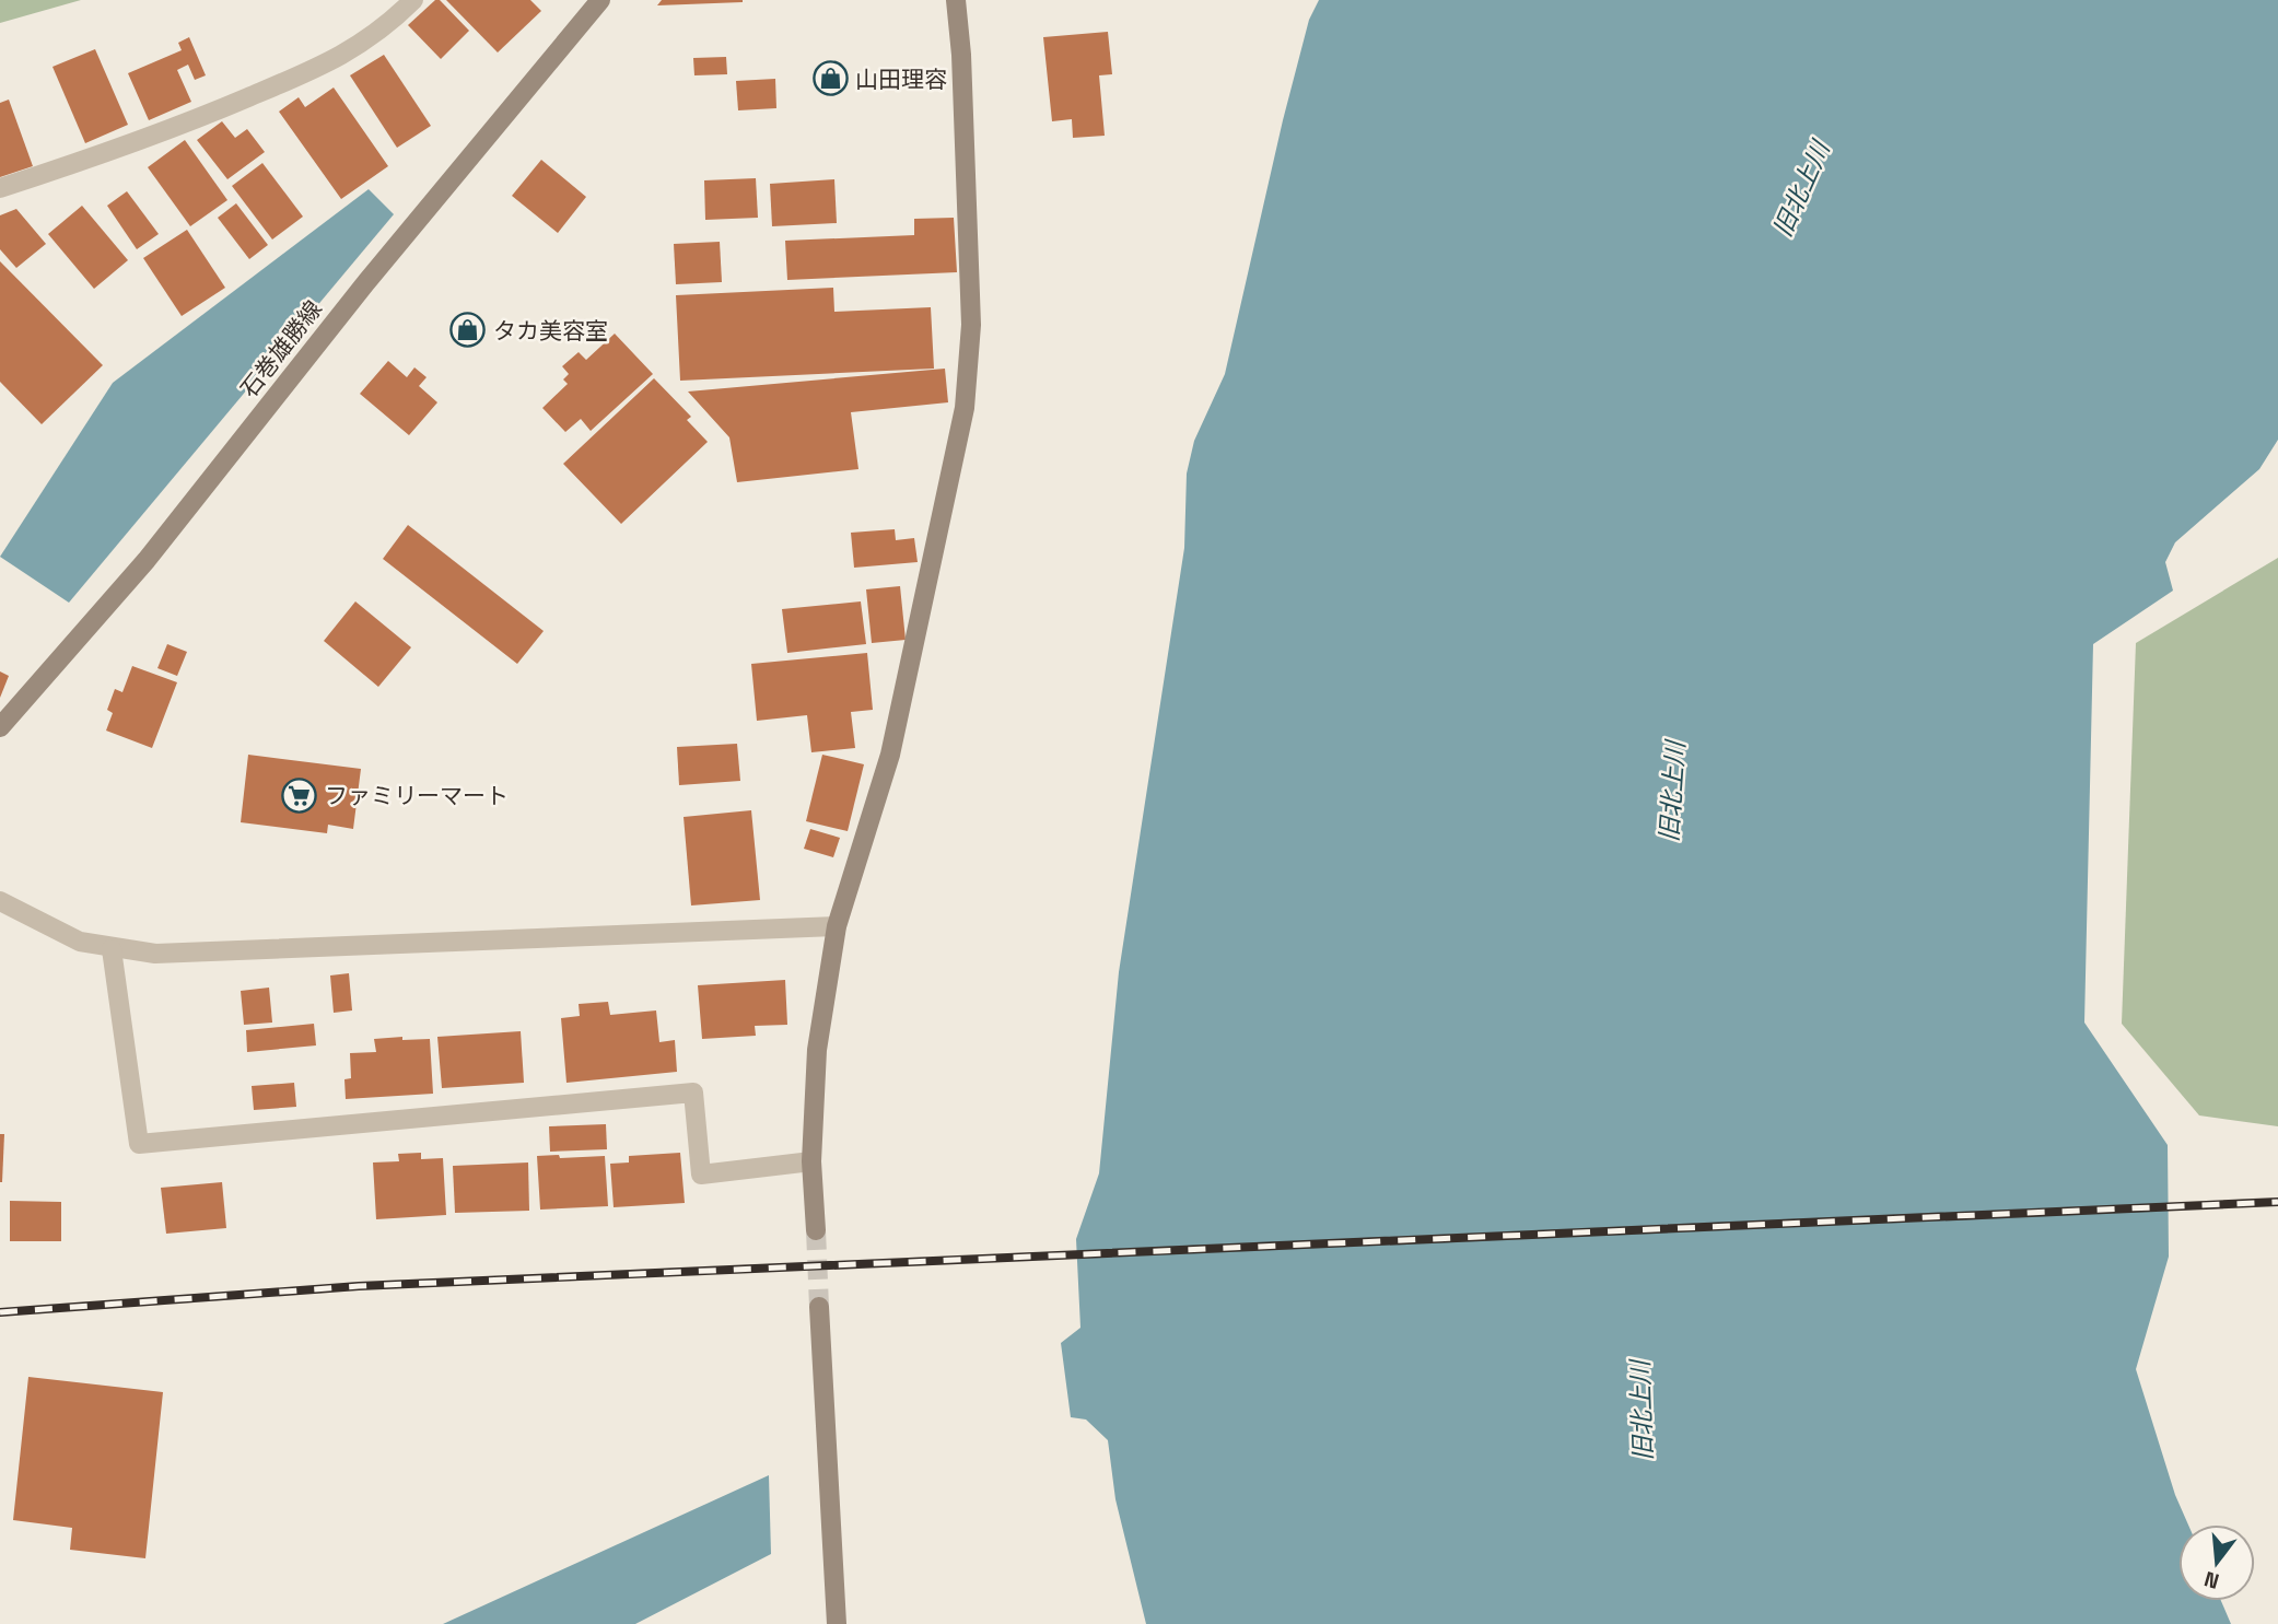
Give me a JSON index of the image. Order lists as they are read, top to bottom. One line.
{"streets":{"street":["石巻雄勝線"]},"water":["旧北上川"],"places":{"shop":["山田理容","タカ美容室"],"supermarket":["ファミリーマート"]},"north":"bottom"}
